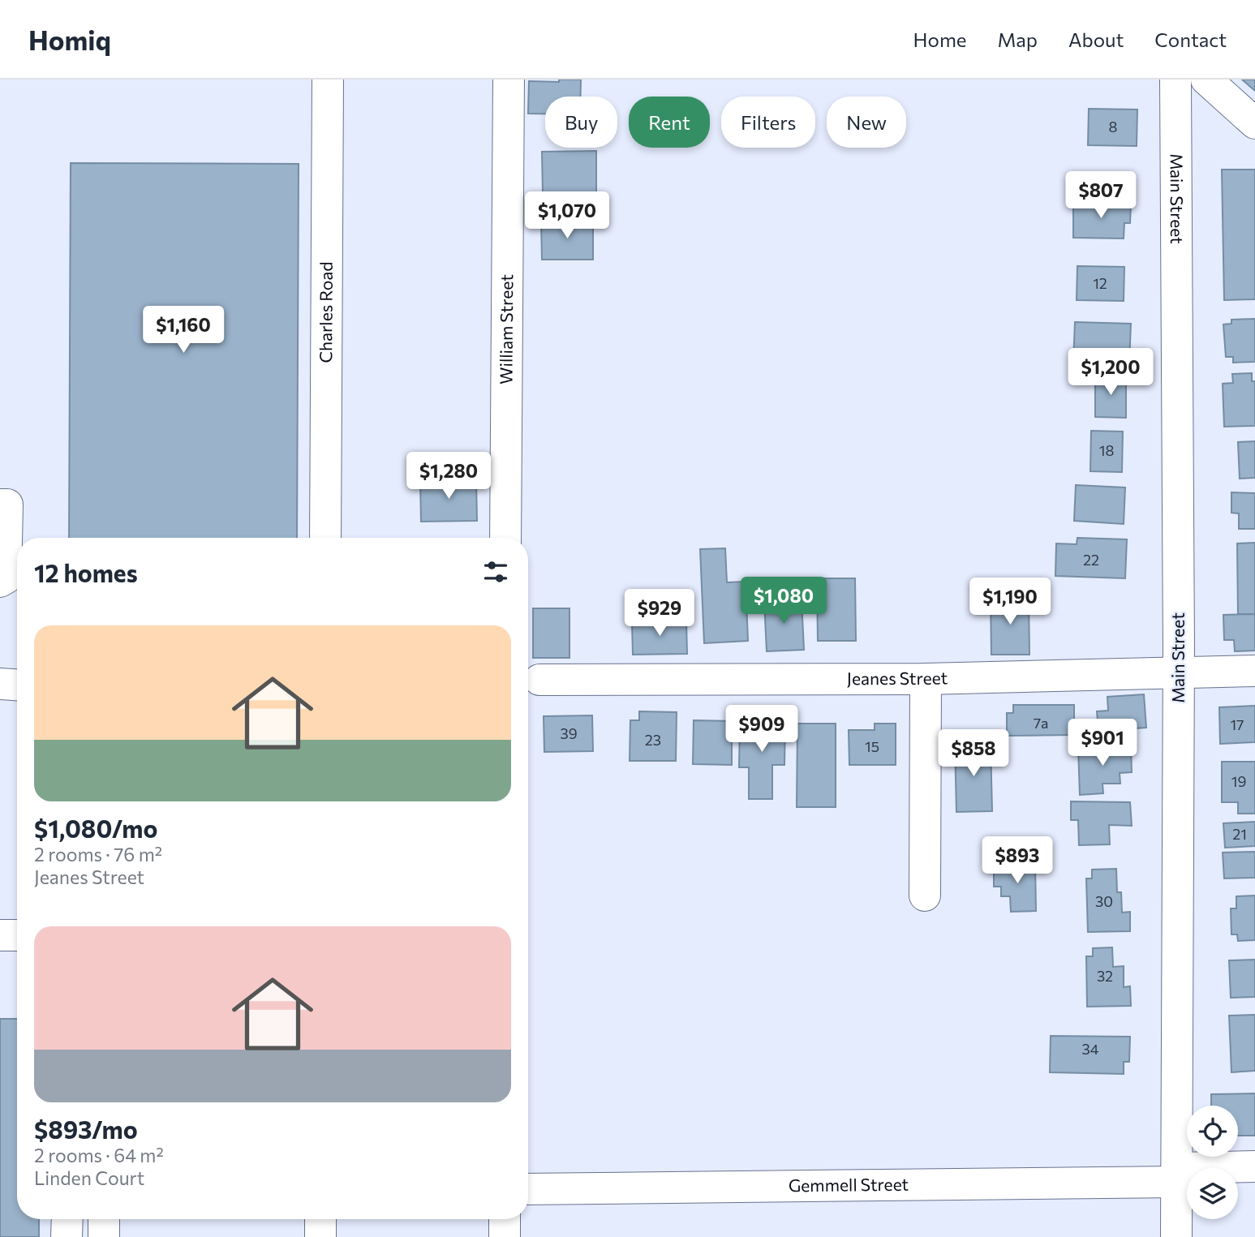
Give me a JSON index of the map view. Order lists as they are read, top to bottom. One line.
{"streets":{"street":["Main Street","Charles Road","William Street","Jeanes Street","Gemmell Street"]},"crossings":[["Main Street","Jeanes Street"],["Main Street","Gemmell Street"]],"house_numbers":["8","12","18","22","7a","17","39","23","15","19","21","30","32","34"],"page":{"header":"Homiq","nav":["Home","Map","About","Contact"],"chip":["Buy","Rent","Filters","New"],"price":["$807","$1,070","$1,160","$1,200","$1,280","$1,080","$1,190","$929","$909","$901","$858","$893"],"heading":"12 homes","list":[{"name":"$1,080/mo","note":"2 rooms · 76 m² · Jeanes Street"},{"name":"$893/mo","note":"2 rooms · 64 m² · Linden Court"}]}}
